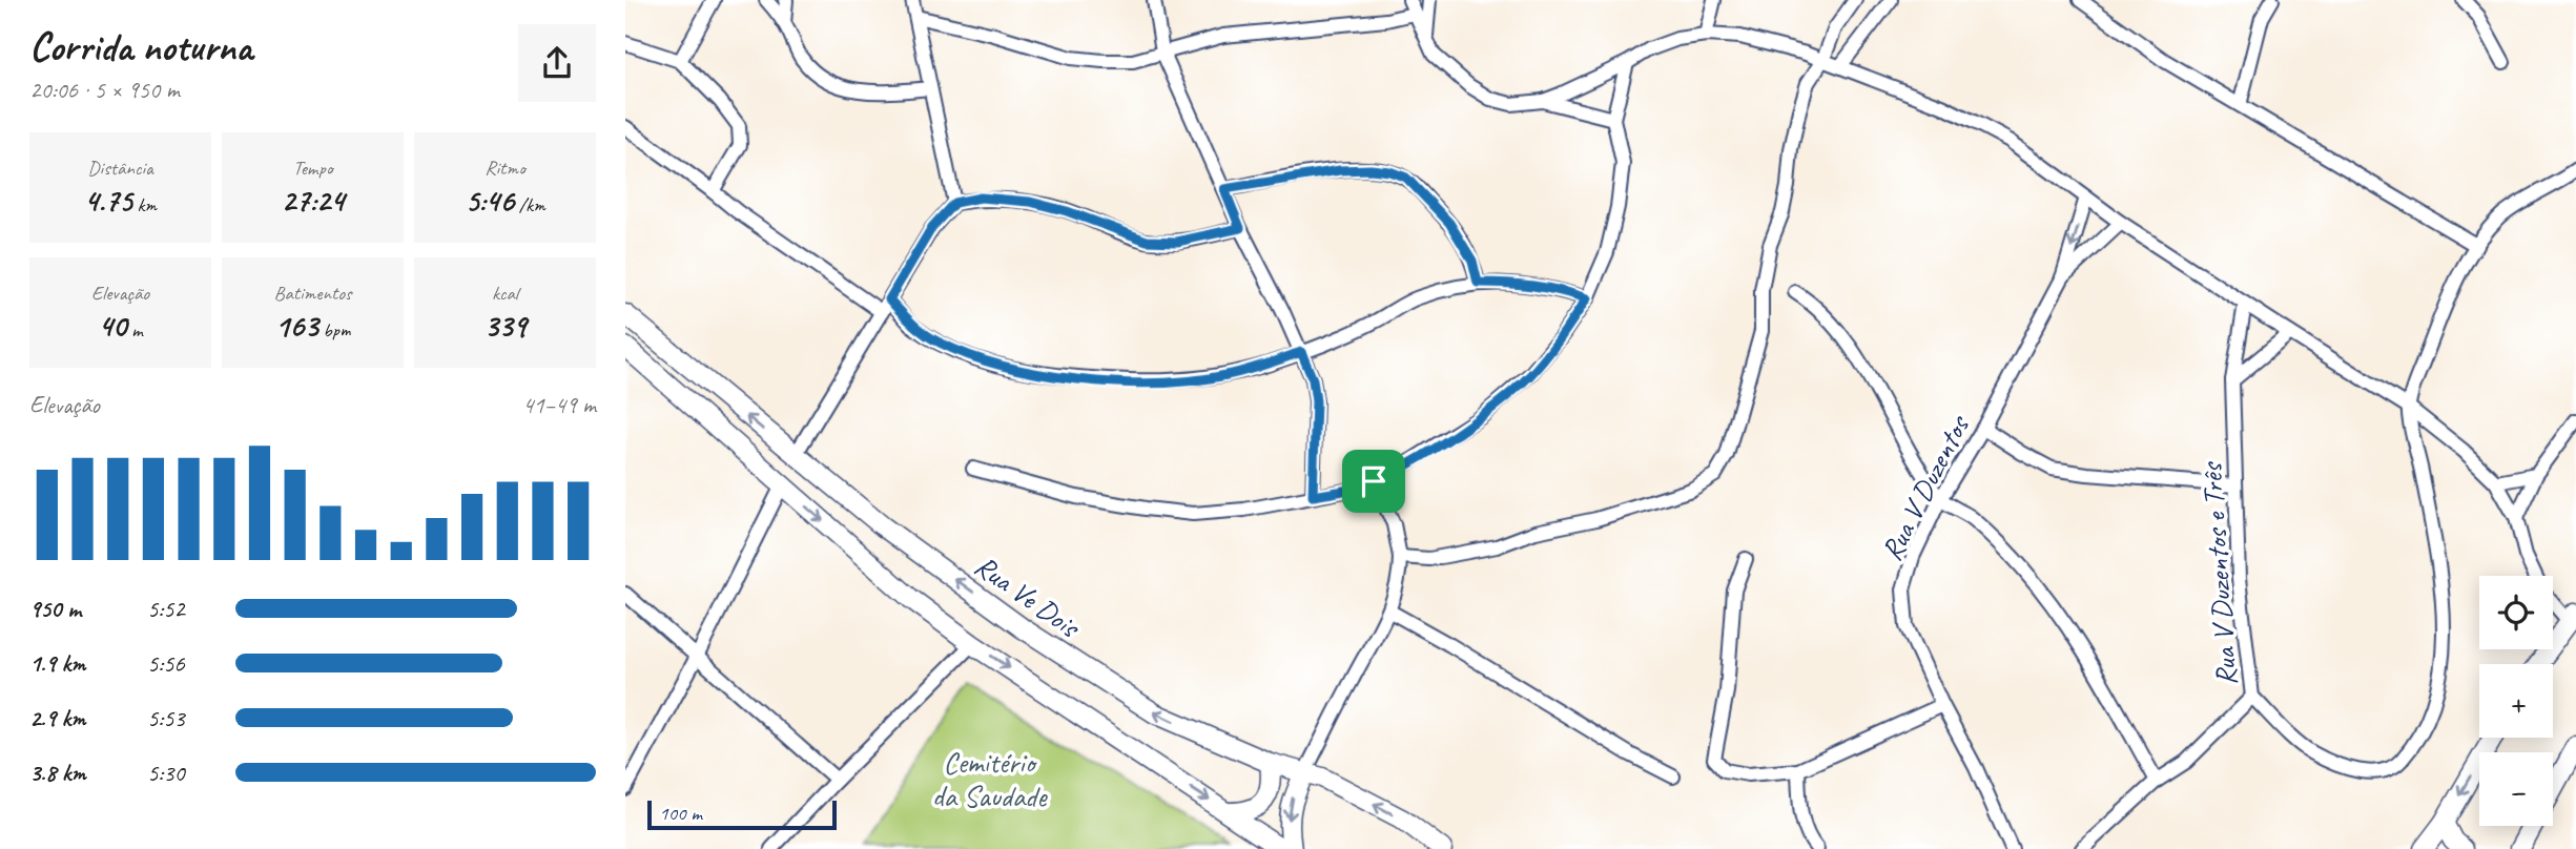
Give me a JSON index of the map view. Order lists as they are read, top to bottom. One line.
{"streets":{"main road":["Rua Ve Dois"],"street":["Rua V Duzentos","Rua V Duzentos e Três"]},"parks":["Cemitério da Saudade"],"scale_bar":"100 m","page":{"heading":["Corrida noturna","20:06 · 5 × 950 m"],"stats":[["Distância","4.75 km"],["Tempo","27:24"],["Ritmo","5:46 /km"],["Elevação","40 m"],["Batimentos","163 bpm"],["kcal","339"]],"chart":["Elevação","41–49 m"],"map_buttons":["+","−"],"list":[{"name":"950 m","note":"5:52"},{"name":"1.9 km","note":"5:56"},{"name":"2.9 km","note":"5:53"},{"name":"3.8 km","note":"5:30"}],"scale":"100 m"}}
